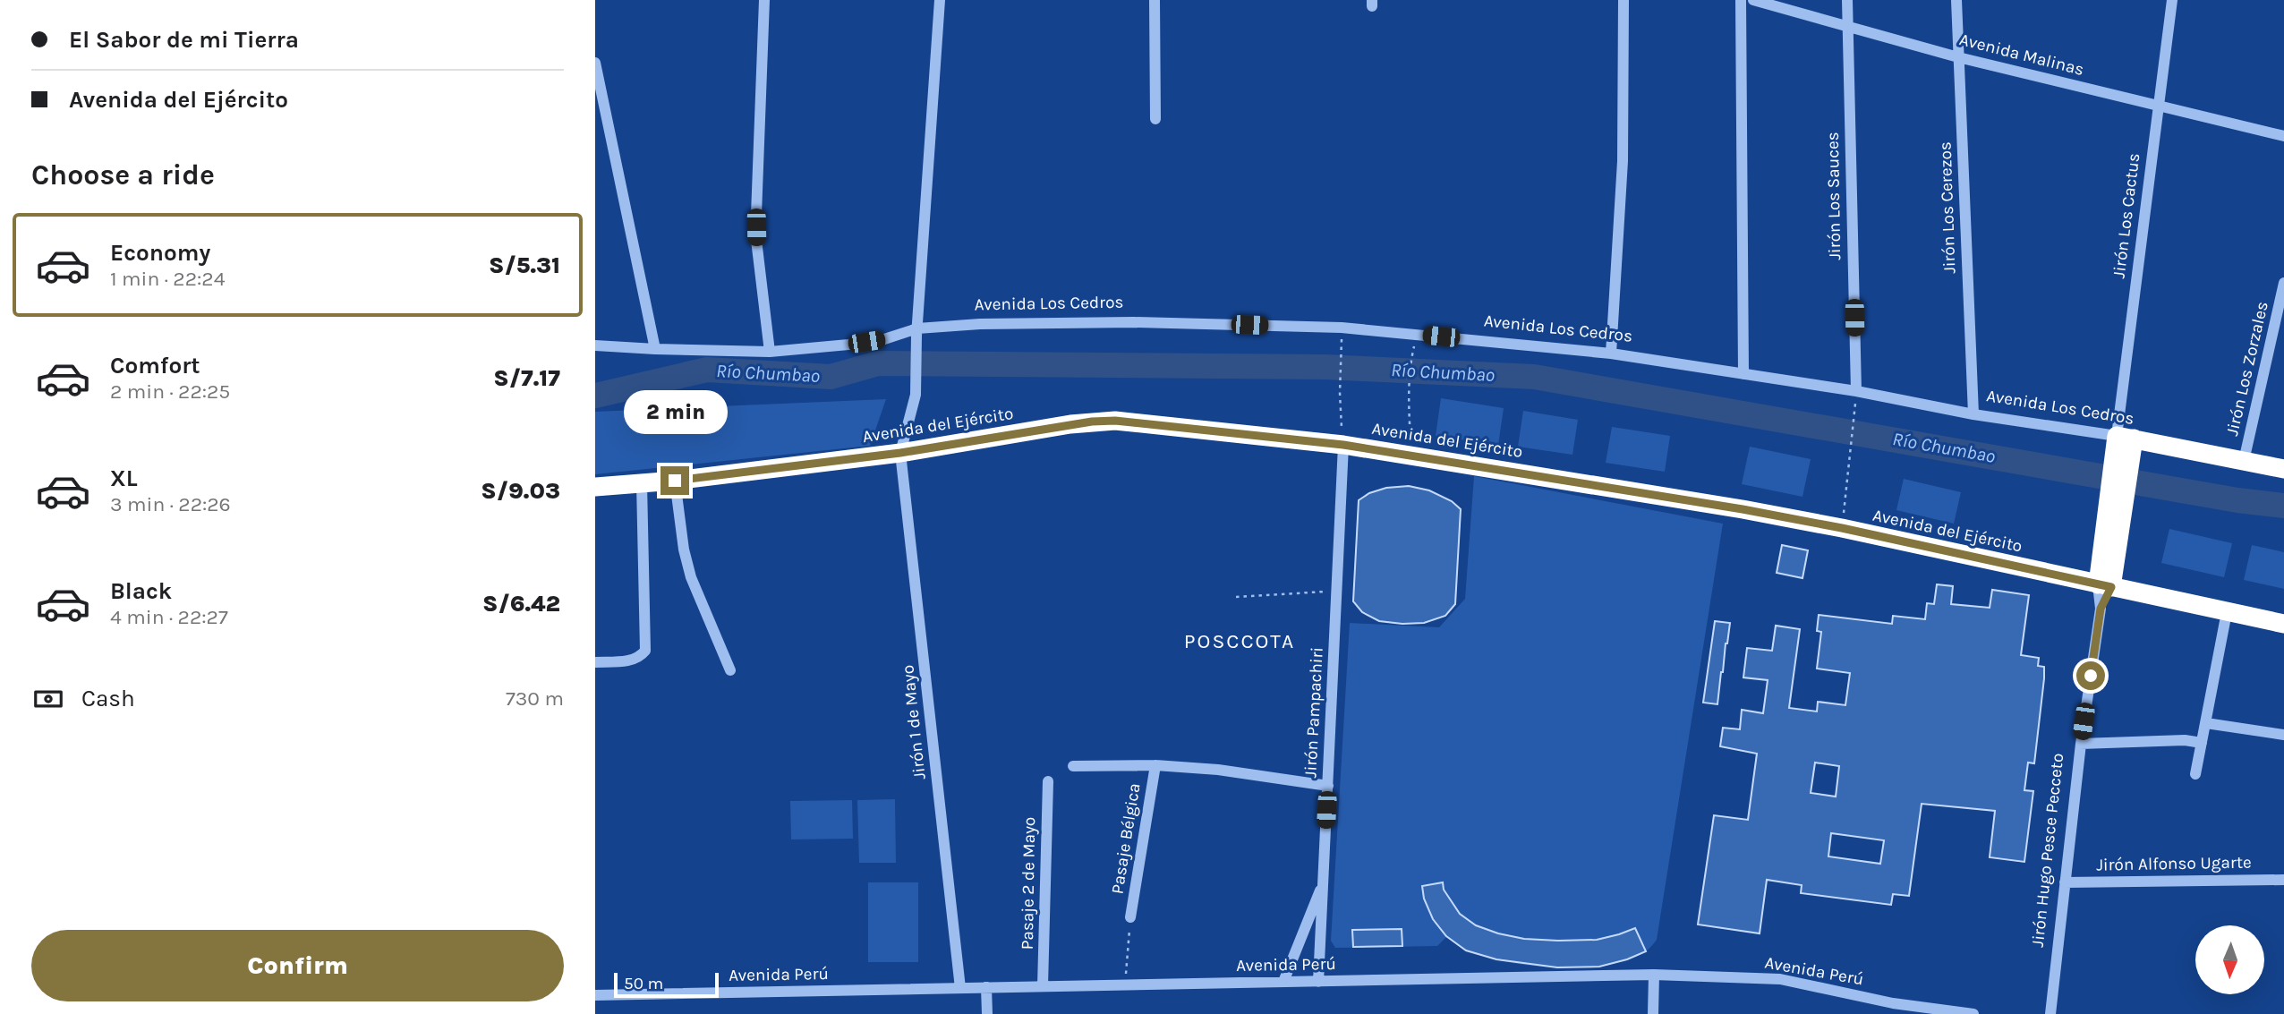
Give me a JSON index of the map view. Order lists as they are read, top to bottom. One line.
{"streets":{"highway":["Avenida Los Cedros","Avenida del Ejército","Jirón Hugo Pesce Pecceto"],"street":["Avenida Malinas","Jirón Los Sauces","Jirón Los Cerezos","Jirón Los Cactus","Jirón Los Zorzales","Jirón Pampachiri","Jirón 1 de Mayo","Pasaje Bélgica","Jirón Alfonso Ugarte","Pasaje 2 de Mayo","Avenida Perú"]},"crossings":[["Avenida Malinas","Jirón Los Sauces"],["Avenida Malinas","Jirón Los Cerezos"],["Avenida Malinas","Jirón Los Cactus"],["Jirón Los Sauces","Avenida Los Cedros"],["Jirón Los Cerezos","Avenida Los Cedros"],["Jirón Los Cactus","Avenida Los Cedros"],["Jirón Los Cactus","Jirón Hugo Pesce Pecceto"],["Avenida Los Cedros","Jirón Los Zorzales"],["Avenida Los Cedros","Jirón Hugo Pesce Pecceto"],["Avenida del Ejército","Jirón Pampachiri"],["Avenida del Ejército","Jirón 1 de Mayo"],["Avenida del Ejército","Jirón Hugo Pesce Pecceto"],["Jirón Pampachiri","Avenida Perú"],["Jirón 1 de Mayo","Avenida Perú"],["Jirón Hugo Pesce Pecceto","Jirón Alfonso Ugarte"],["Pasaje 2 de Mayo","Avenida Perú"]],"districts":["POSCCOTA"],"water":["Río Chumbao"],"scale_bar":"50 m","north":"bottom","page":{"banner":["El Sabor de mi Tierra","Avenida del Ejército"],"heading":"Choose a ride","list":[{"name":"Economy","note":"1 min · 22:24","value":"S/5.31"},{"name":"Comfort","note":"2 min · 22:25","value":"S/7.17"},{"name":"XL","note":"3 min · 22:26","value":"S/9.03"},{"name":"Black","note":"4 min · 22:27","value":"S/6.42"}],"bubble":"2 min","pay":["Cash","730 m"],"buttons":"Confirm","scale":"50 m"}}
